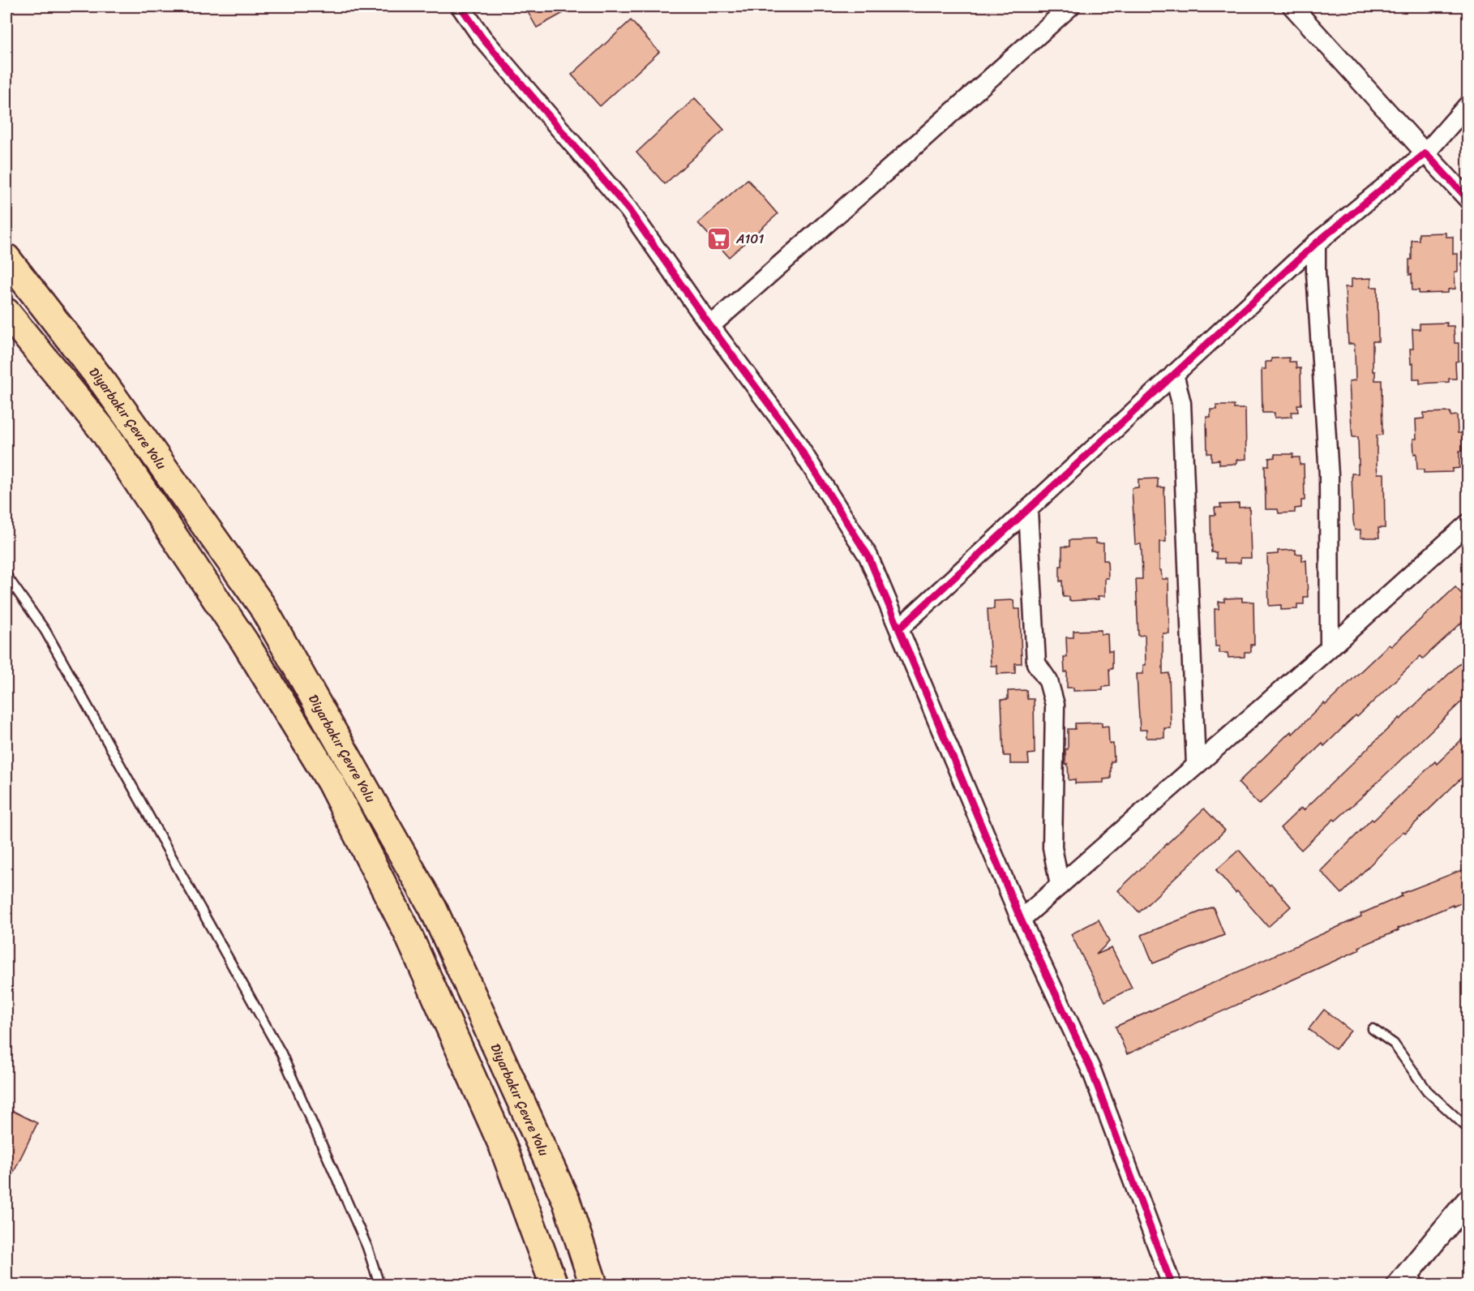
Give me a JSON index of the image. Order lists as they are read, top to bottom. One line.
{"streets":{"highway":["Diyarbakır Çevre Yolu"]},"places":{"supermarket":["A101"]}}
